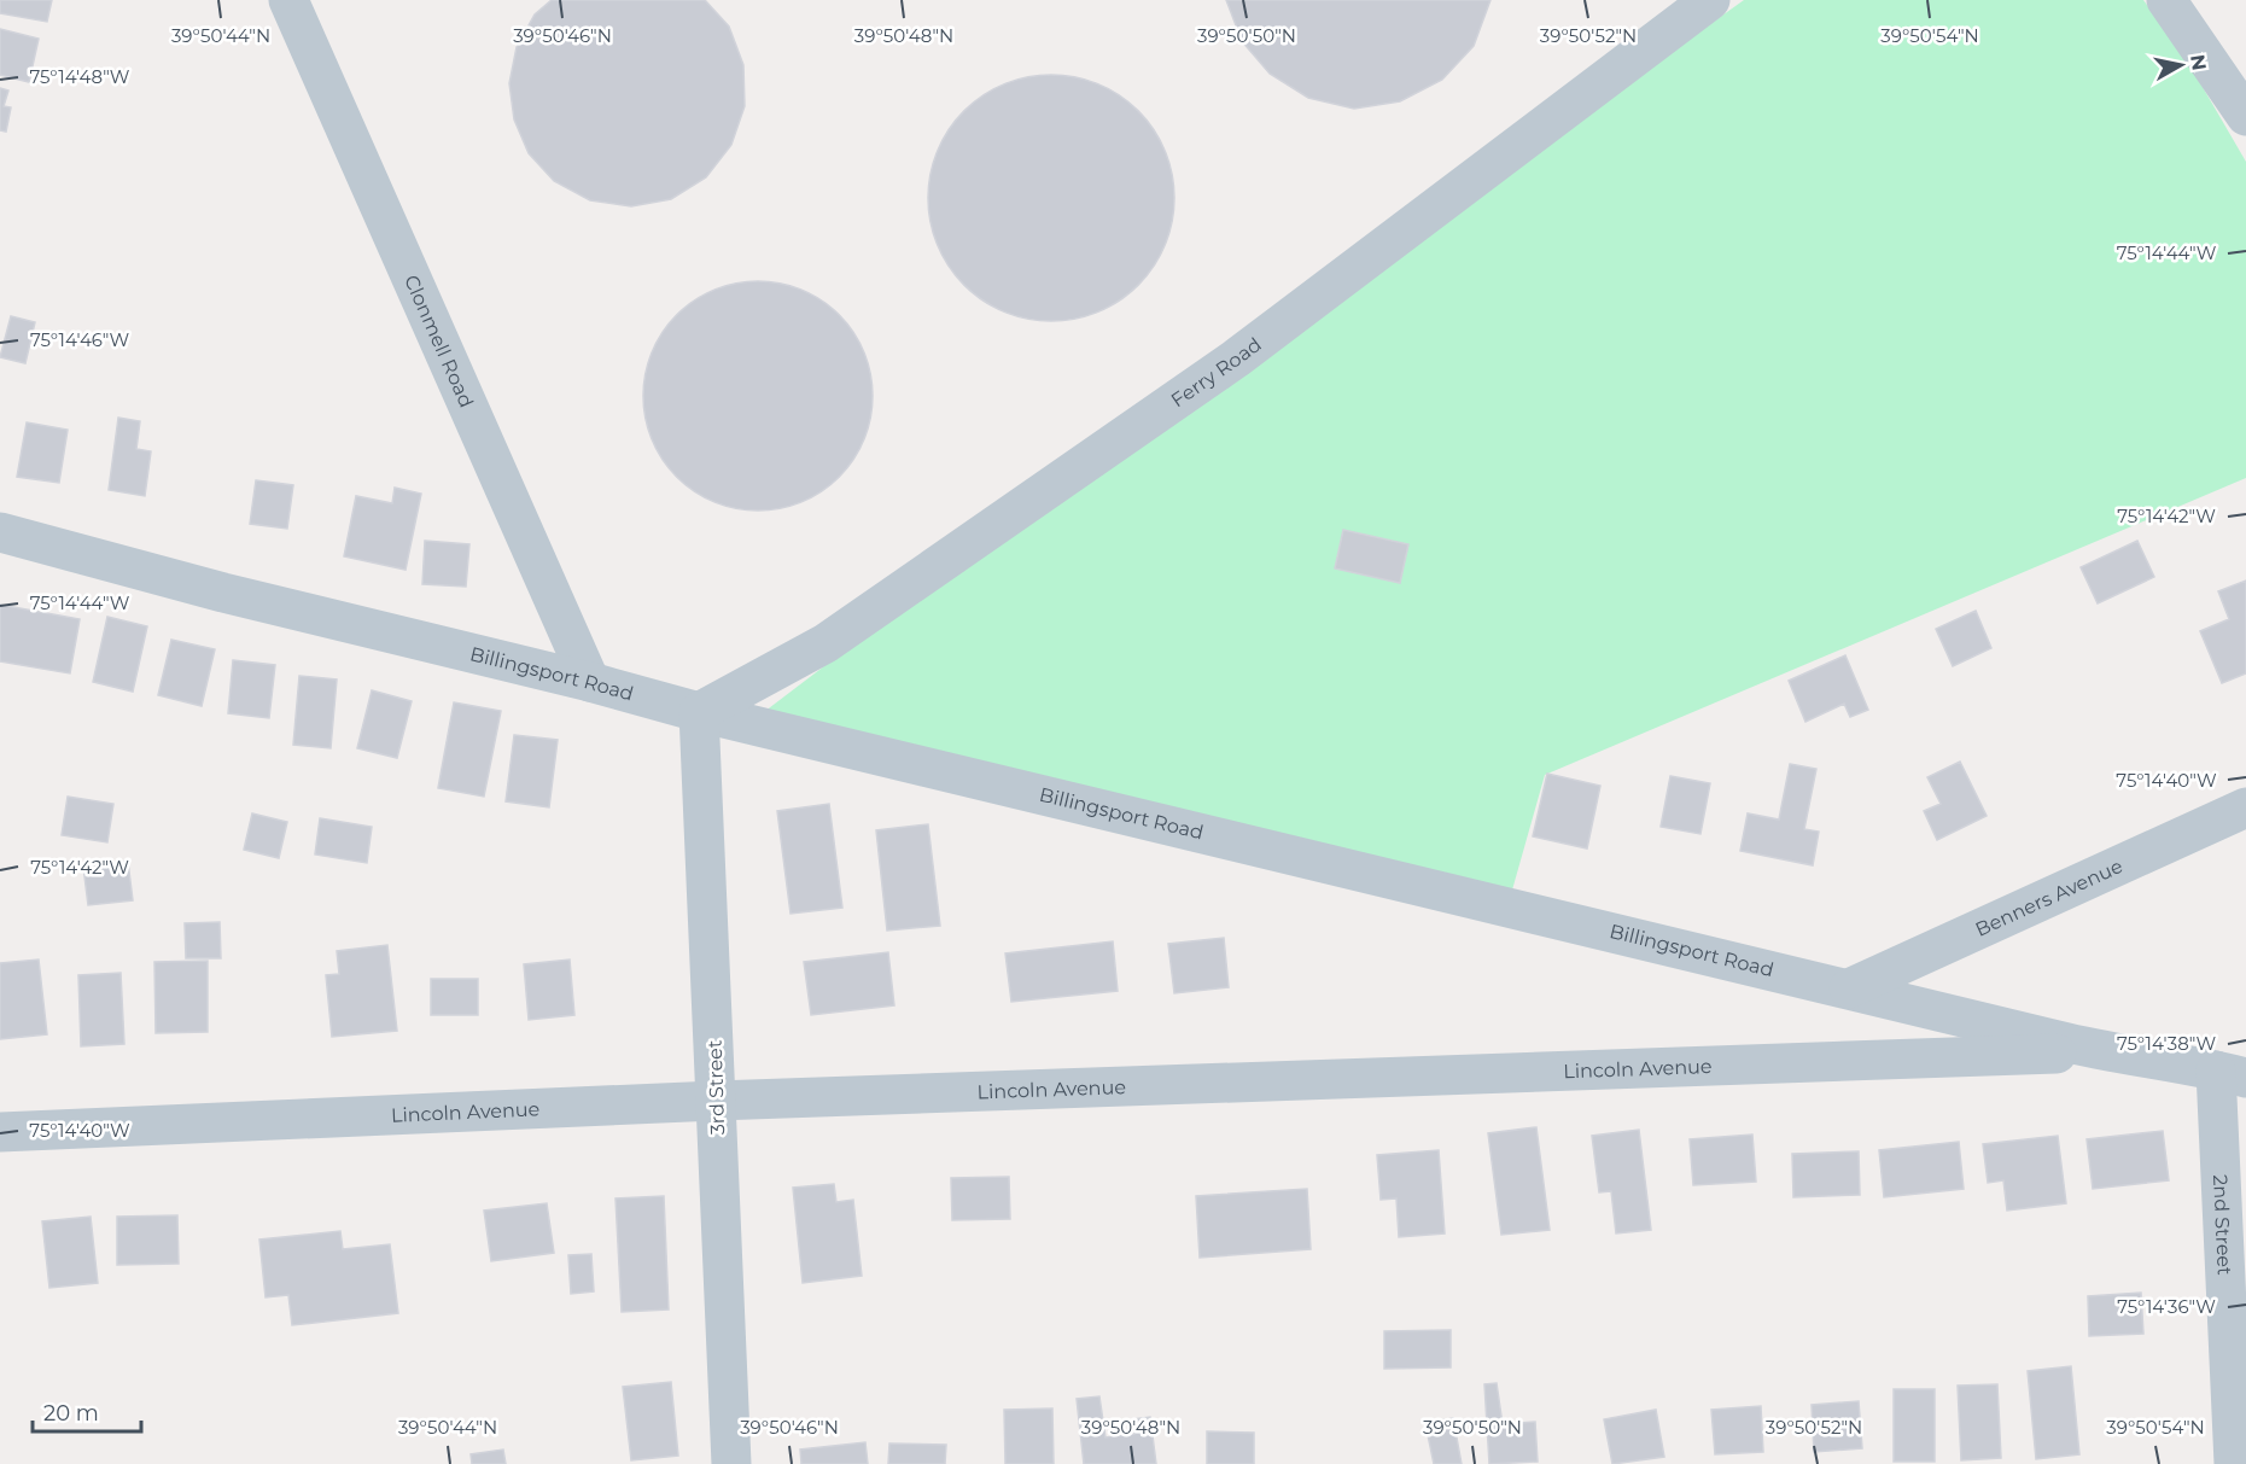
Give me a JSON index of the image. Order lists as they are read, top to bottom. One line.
{"streets":{"street":["Clonmell Road","Ferry Road","Billingsport Road","Benners Avenue","Lincoln Avenue","3rd Street","2nd Street"]},"crossings":[["Clonmell Road","Billingsport Road"],["Ferry Road","Billingsport Road"],["Ferry Road","3rd Street"],["Billingsport Road","Benners Avenue"],["Billingsport Road","Lincoln Avenue"],["Billingsport Road","3rd Street"],["Billingsport Road","2nd Street"],["Lincoln Avenue","3rd Street"]],"scale_bar":"20 m","north":"right","coordinates":["39°50'44\"N","39°50'46\"N","39°50'50\"N","39°50'52\"N","39°50'54\"N","39°50'48\"N","75°14'48\"W","75°14'44\"W","75°14'46\"W","75°14'42\"W","75°14'40\"W","75°14'38\"W","75°14'36\"W"]}
